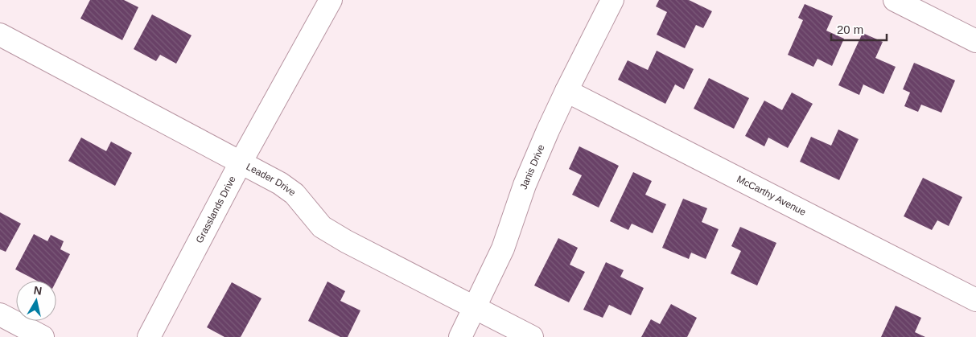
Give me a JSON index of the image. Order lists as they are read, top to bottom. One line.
{"streets":{"street":["Janis Drive","Leader Drive","McCarthy Avenue","Grasslands Drive"]},"crossings":[["Janis Drive","Leader Drive"],["Janis Drive","McCarthy Avenue"],["Leader Drive","Grasslands Drive"]],"scale_bar":"20 m","north":"top"}
